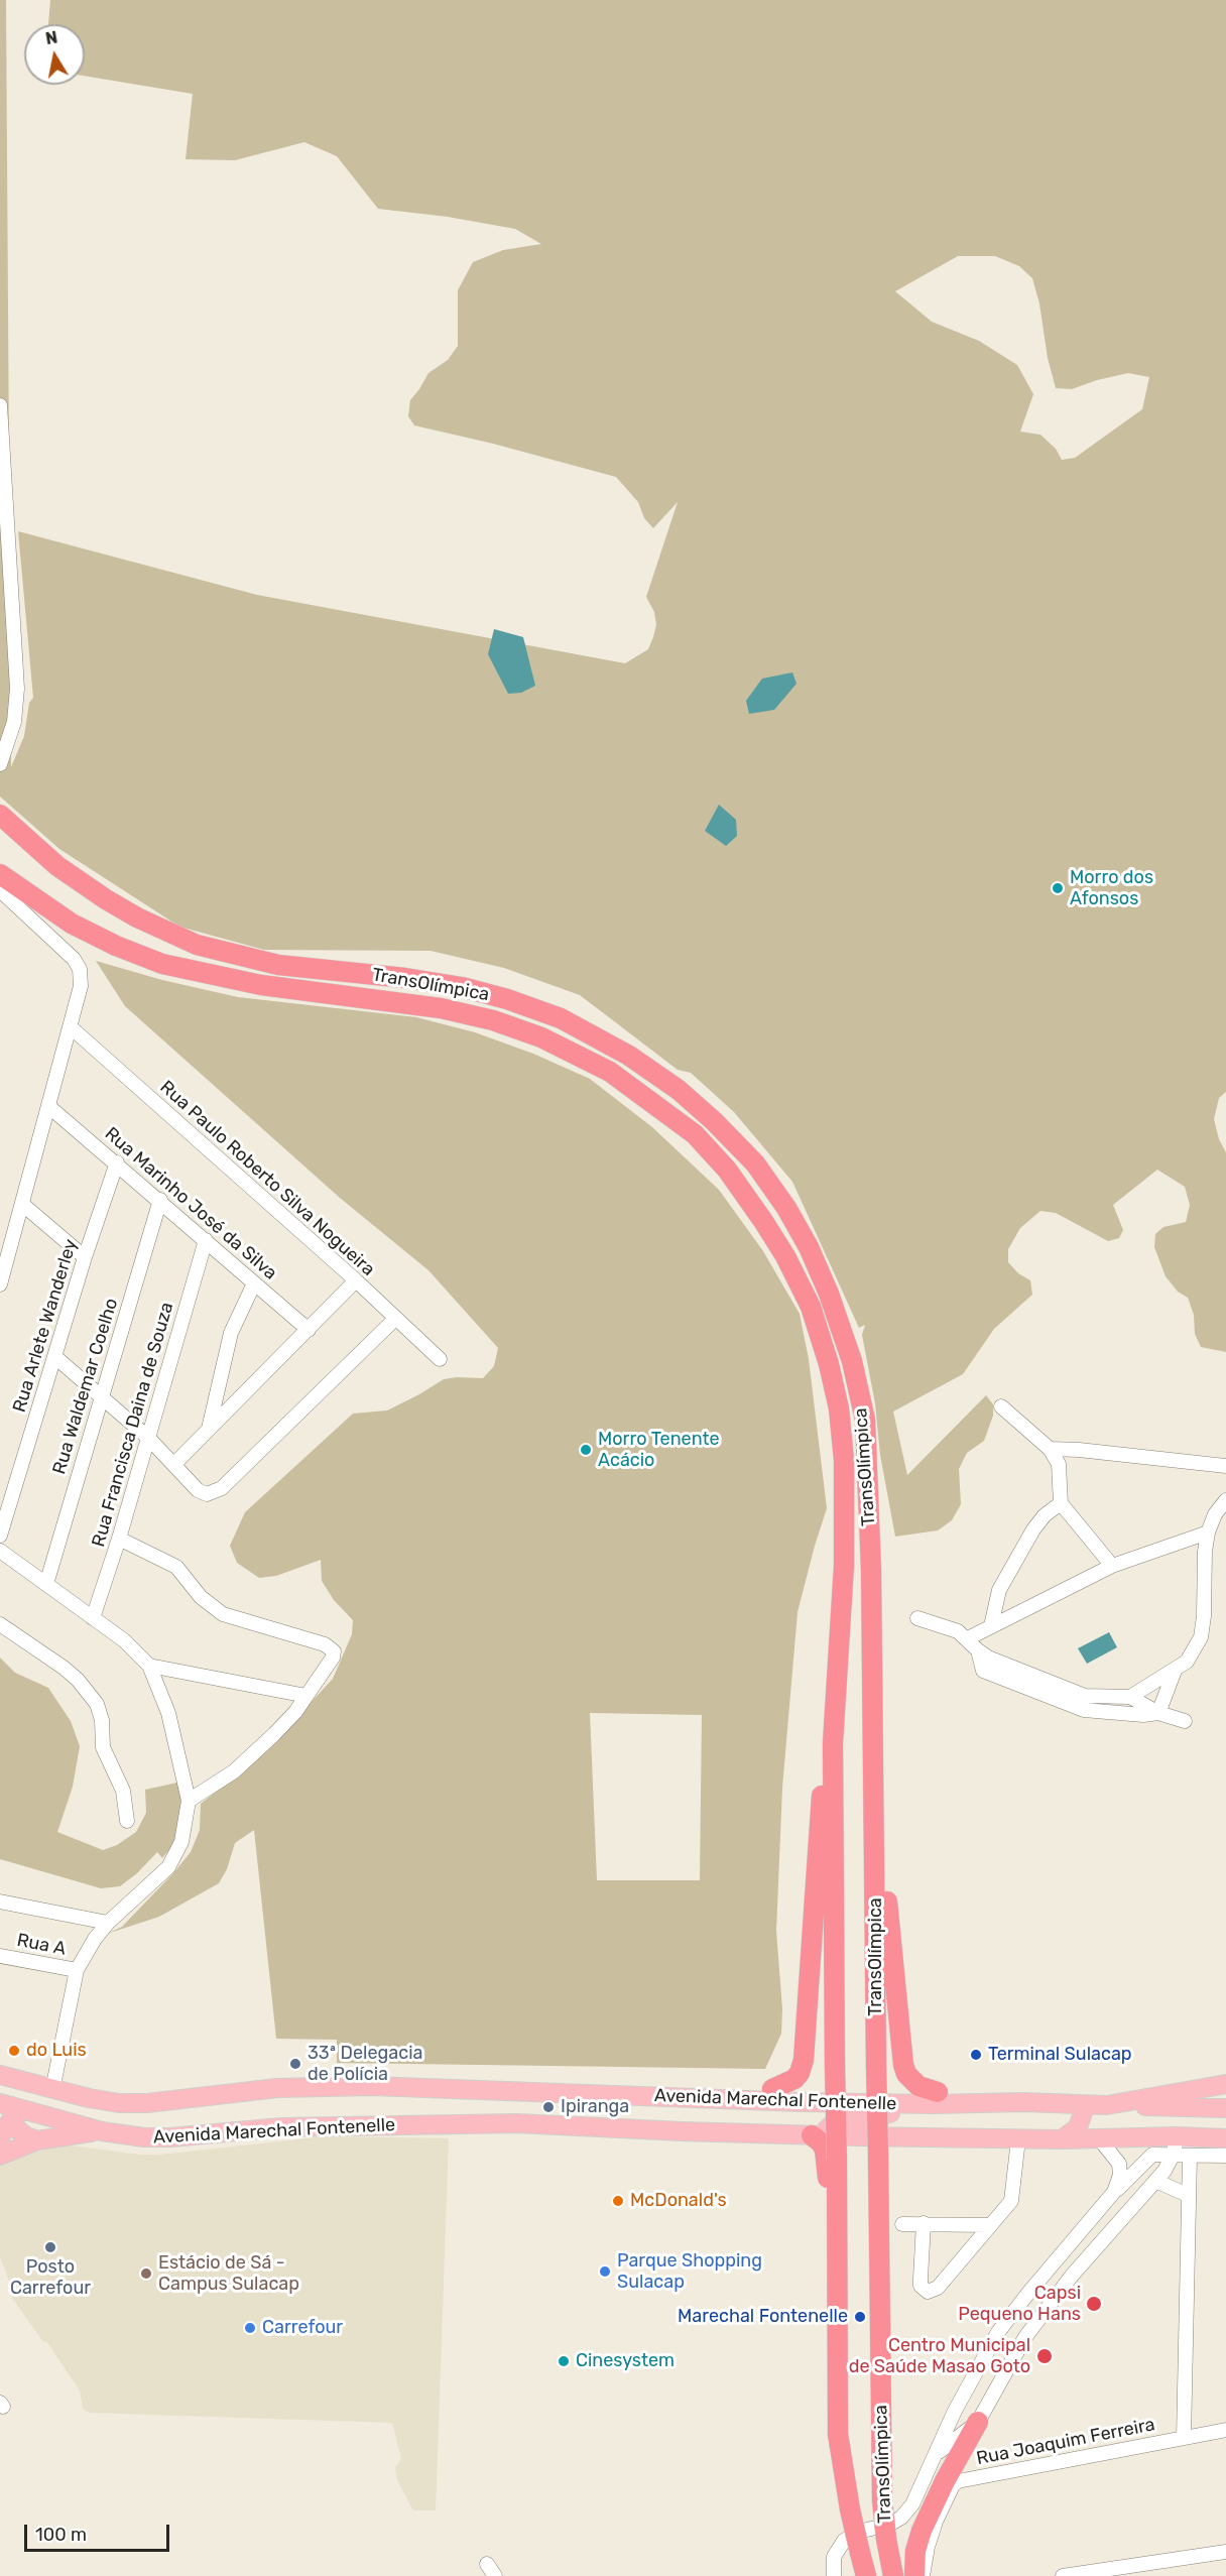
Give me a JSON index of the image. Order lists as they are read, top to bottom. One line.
{"streets":{"highway":["TransOlímpica"],"main road":["Avenida Marechal Fontenelle"],"street":["Rua Paulo Roberto Silva Nogueira","Rua Marinho José da Silva","Rua Arlete Wanderley","Rua Waldemar Coelho","Rua Francisca Daina de Souza","Rua A","Rua Joaquim Ferreira"]},"crossings":[["TransOlímpica","Avenida Marechal Fontenelle"],["Rua Marinho José da Silva","Rua Arlete Wanderley"],["Rua Marinho José da Silva","Rua Waldemar Coelho"],["Rua Marinho José da Silva","Rua Francisca Daina de Souza"]],"places":["Morro dos Afonsos","Morro Tenente Acácio","do Luis","Terminal Sulacap","33ª Delegacia de Polícia","Ipiranga","McDonald's","Posto Carrefour","Parque Shopping Sulacap","Estácio de Sá - Campus Sulacap","Capsi Pequeno Hans","Marechal Fontenelle","Carrefour","Centro Municipal de Saúde Masao Goto","Cinesystem"],"scale_bar":"100 m","north":"top"}
